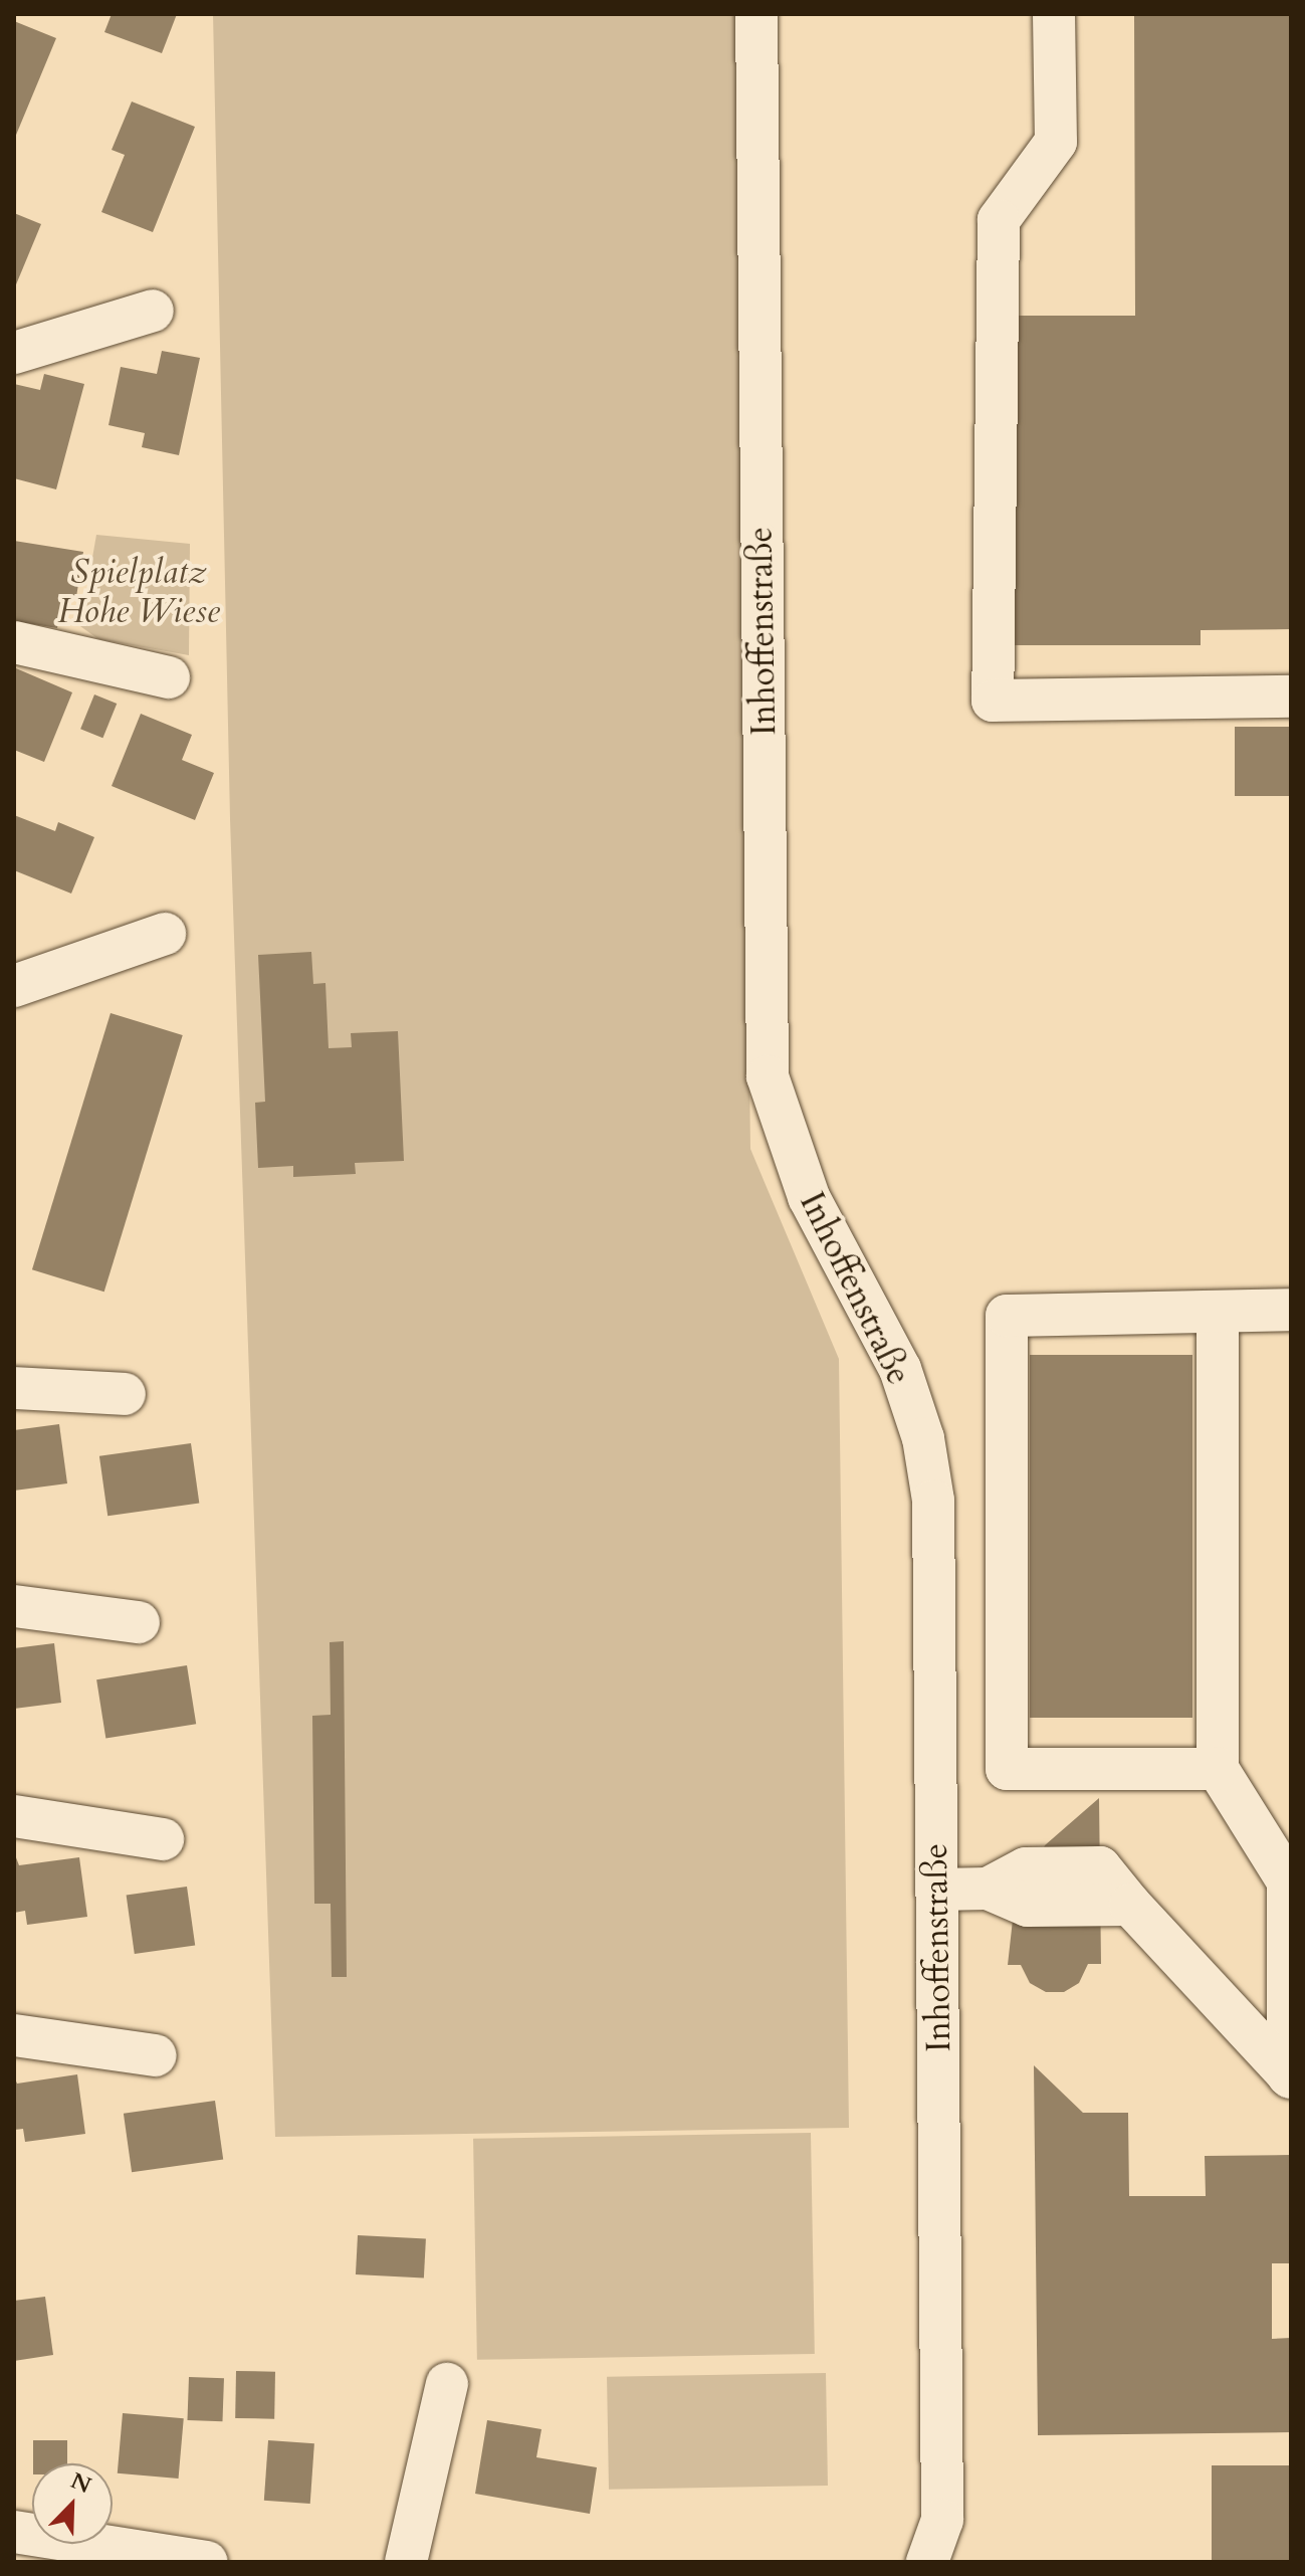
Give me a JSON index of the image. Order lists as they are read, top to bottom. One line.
{"streets":{"street":["Inhoffenstraße"]},"parks":["Spielplatz Hohe Wiese"],"north":"top right"}
